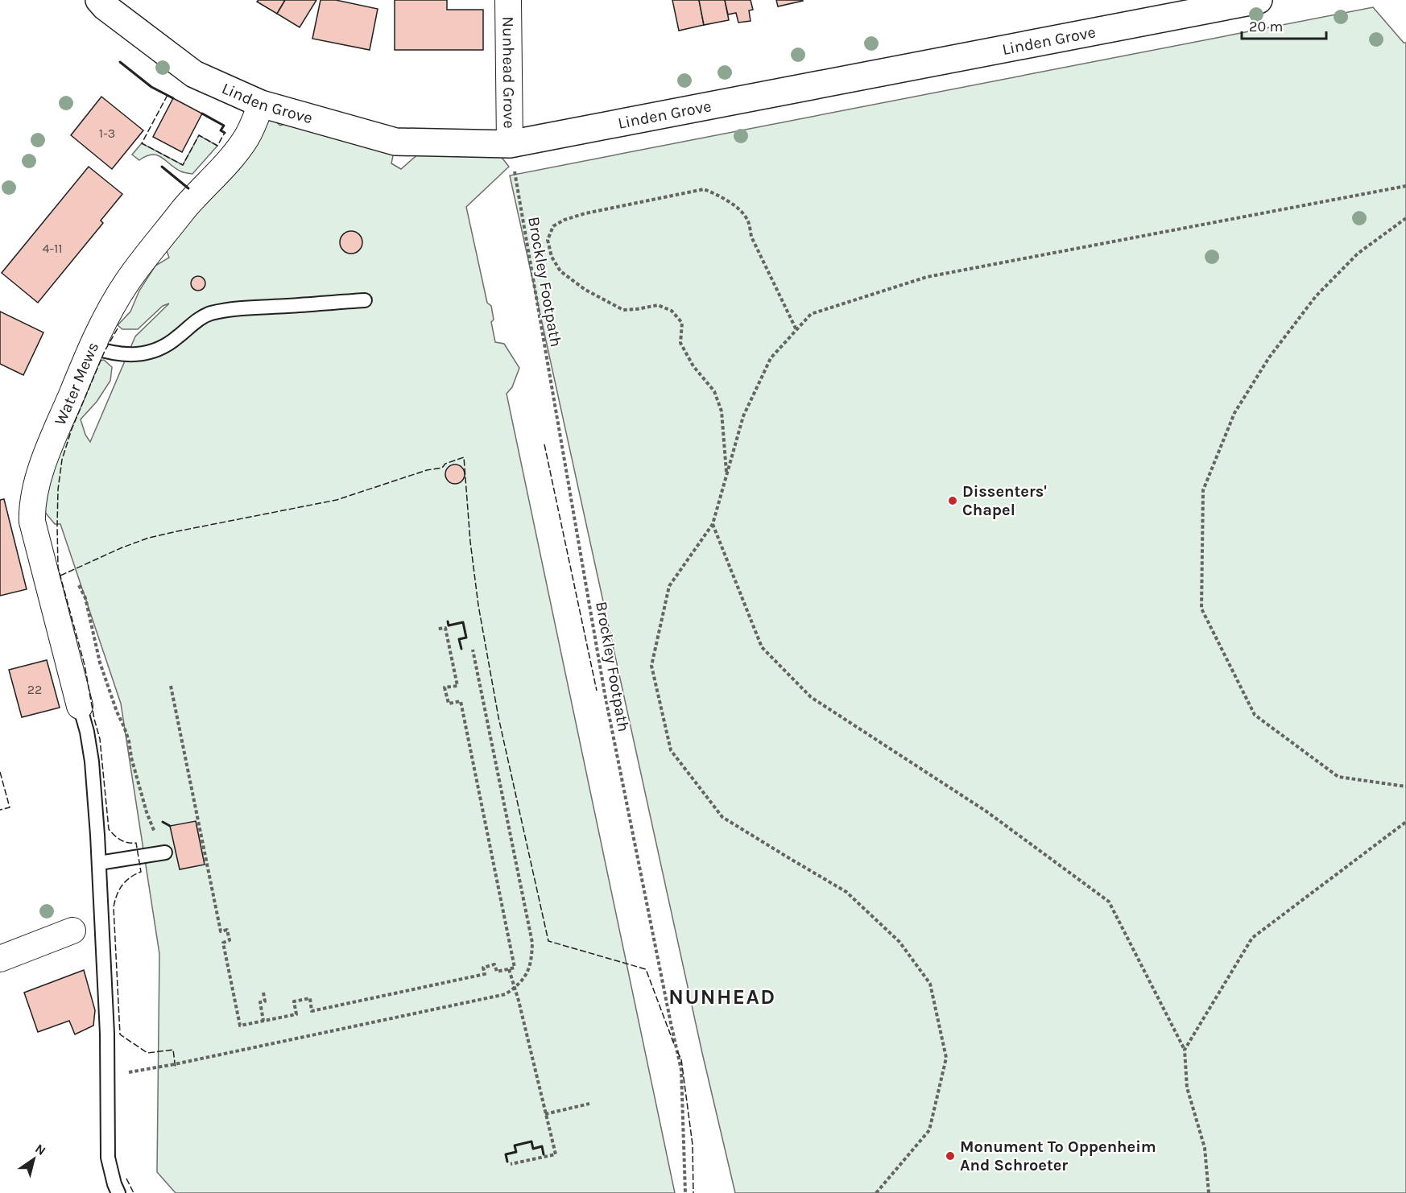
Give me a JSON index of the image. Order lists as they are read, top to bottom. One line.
{"streets":{"street":["Linden Grove","Nunhead Grove","Water Mews"],"path":["Brockley Footpath"]},"crossings":[["Linden Grove","Nunhead Grove"],["Linden Grove","Brockley Footpath"],["Linden Grove","Water Mews"],["Nunhead Grove","Brockley Footpath"]],"districts":["NUNHEAD"],"places":["Dissenters' Chapel","Monument To Oppenheim And Schroeter"],"house_numbers":["1-3","4-11","22"],"scale_bar":"20 m","north":"top right"}
